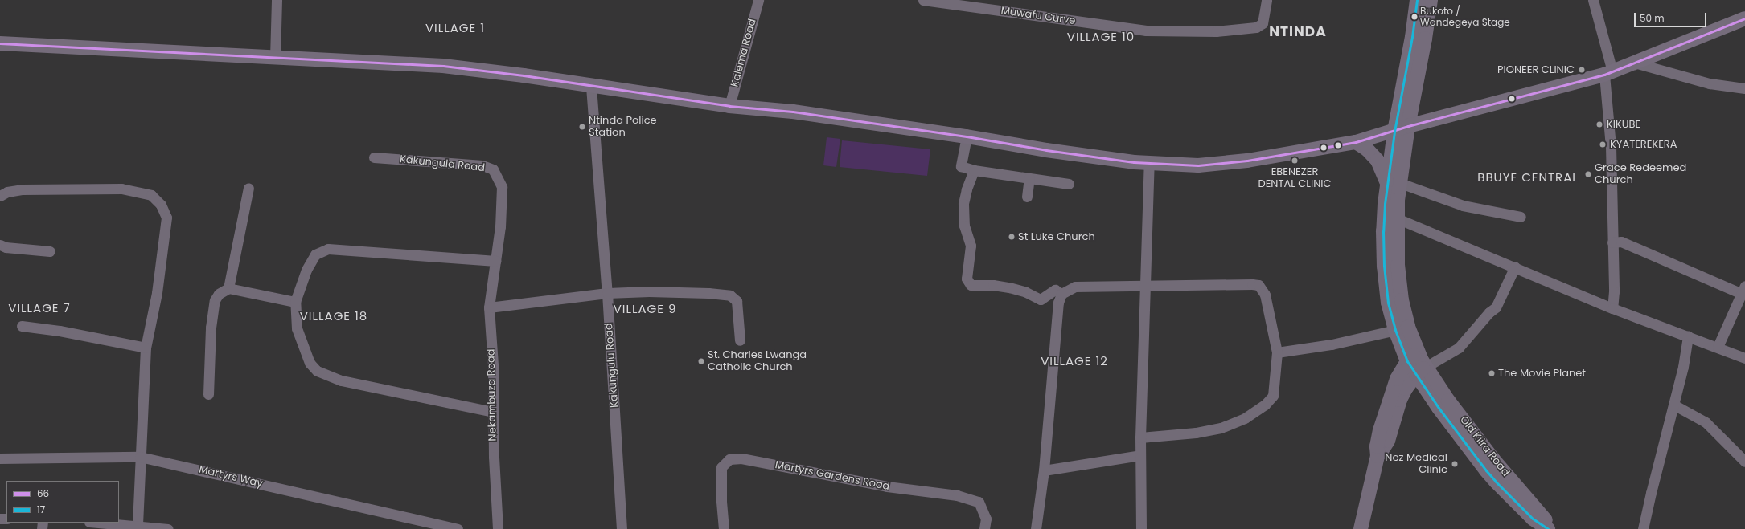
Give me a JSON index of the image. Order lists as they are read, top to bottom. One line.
{"streets":{"main road":["Old Kiira Road"],"street":["Muwafu Curve","Kalema Road","Kakungula Road","Kakungulu Road","Nekambuza Road","Martyrs Gardens Road","Martyrs Way"]},"crossings":[["Kakungula Road","Nekambuza Road"]],"districts":["VILLAGE 1","NTINDA","VILLAGE 10","BBUYE CENTRAL","VILLAGE 7","VILLAGE 9","VILLAGE 18","VILLAGE 12"],"places":["Bukoto / Wandegeya Stage","PIONEER CLINIC","KIKUBE","Ntinda Police Station","KYATEREKERA","EBENEZER DENTAL CLINIC","Grace Redeemed Church","St Luke Church","St. Charles Lwanga Catholic Church","The Movie Planet","Nez Medical Clinic"],"lines":["transit line 17","transit line 66"],"legend":["66","17"],"scale_bar":"50 m"}
